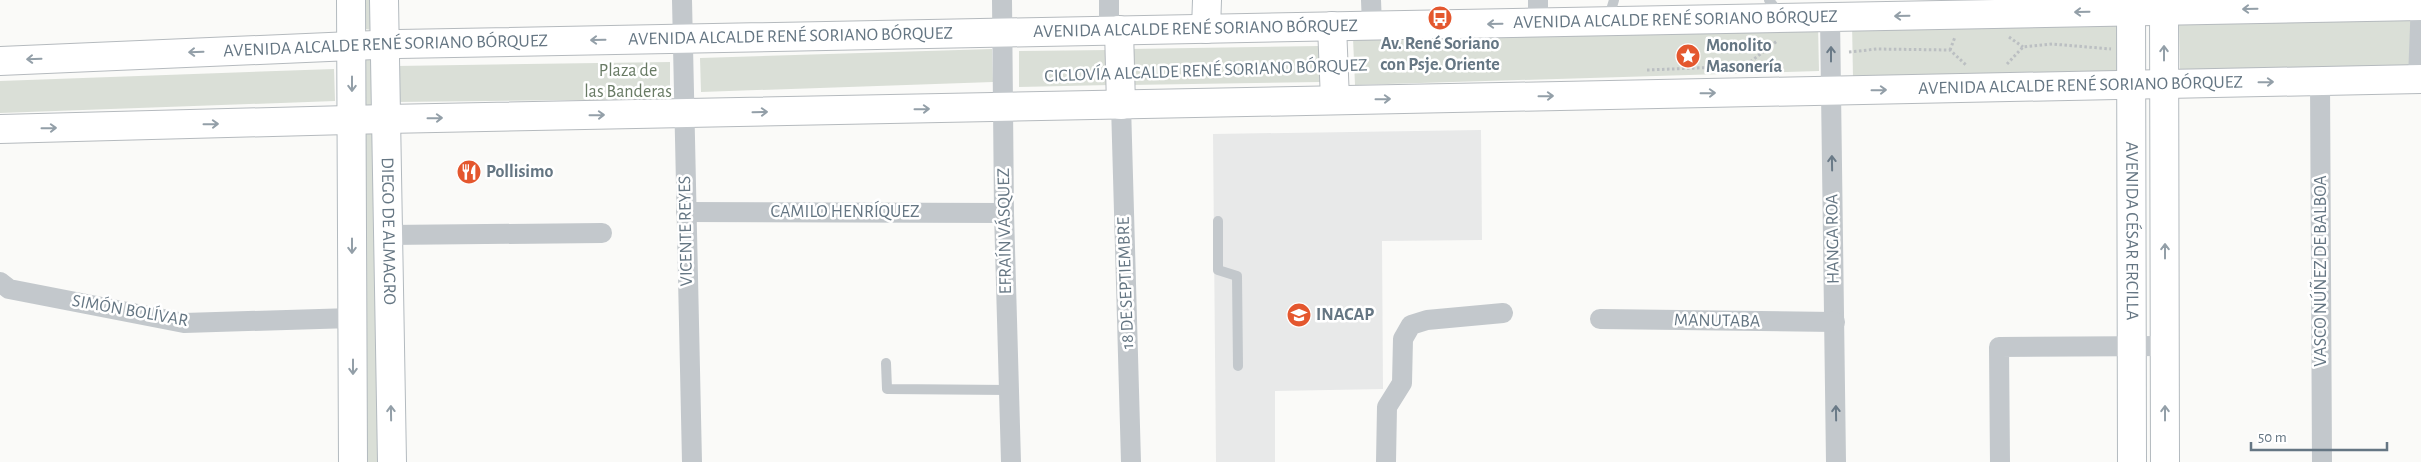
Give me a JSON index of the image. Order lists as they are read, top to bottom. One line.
{"streets":{"main road":["AVENIDA ALCALDE RENÉ SORIANO BÓRQUEZ","DIEGO DE ALMAGRO","AVENIDA CÉSAR ERCILLA"],"street":["CAMILO HENRÍQUEZ","VICENTE REYES","EFRAÍN VÁSQUEZ","HANGA ROA","VASCO NÚÑEZ DE BALBOA","18 DE SEPTIEMBRE","SIMÓN BOLÍVAR","MANUTABA"]},"crossings":[["AVENIDA ALCALDE RENÉ SORIANO BÓRQUEZ","DIEGO DE ALMAGRO"],["AVENIDA ALCALDE RENÉ SORIANO BÓRQUEZ","VICENTE REYES"],["AVENIDA ALCALDE RENÉ SORIANO BÓRQUEZ","EFRAÍN VÁSQUEZ"],["AVENIDA ALCALDE RENÉ SORIANO BÓRQUEZ","AVENIDA CÉSAR ERCILLA"],["AVENIDA ALCALDE RENÉ SORIANO BÓRQUEZ","HANGA ROA"],["AVENIDA ALCALDE RENÉ SORIANO BÓRQUEZ","VASCO NÚÑEZ DE BALBOA"],["AVENIDA ALCALDE RENÉ SORIANO BÓRQUEZ","18 DE SEPTIEMBRE"],["CAMILO HENRÍQUEZ","VICENTE REYES"],["CAMILO HENRÍQUEZ","EFRAÍN VÁSQUEZ"],["DIEGO DE ALMAGRO","SIMÓN BOLÍVAR"],["HANGA ROA","MANUTABA"]],"one_way":["HANGA ROA"],"parks":["Plaza de las Banderas"],"places":{"bus stop":["Av. René Soriano con Psje. Oriente"],"place":["Monolito Masonería"],"restaurant":["Pollisimo"],"school or university":["INACAP"]},"scale_bar":"50 m"}
